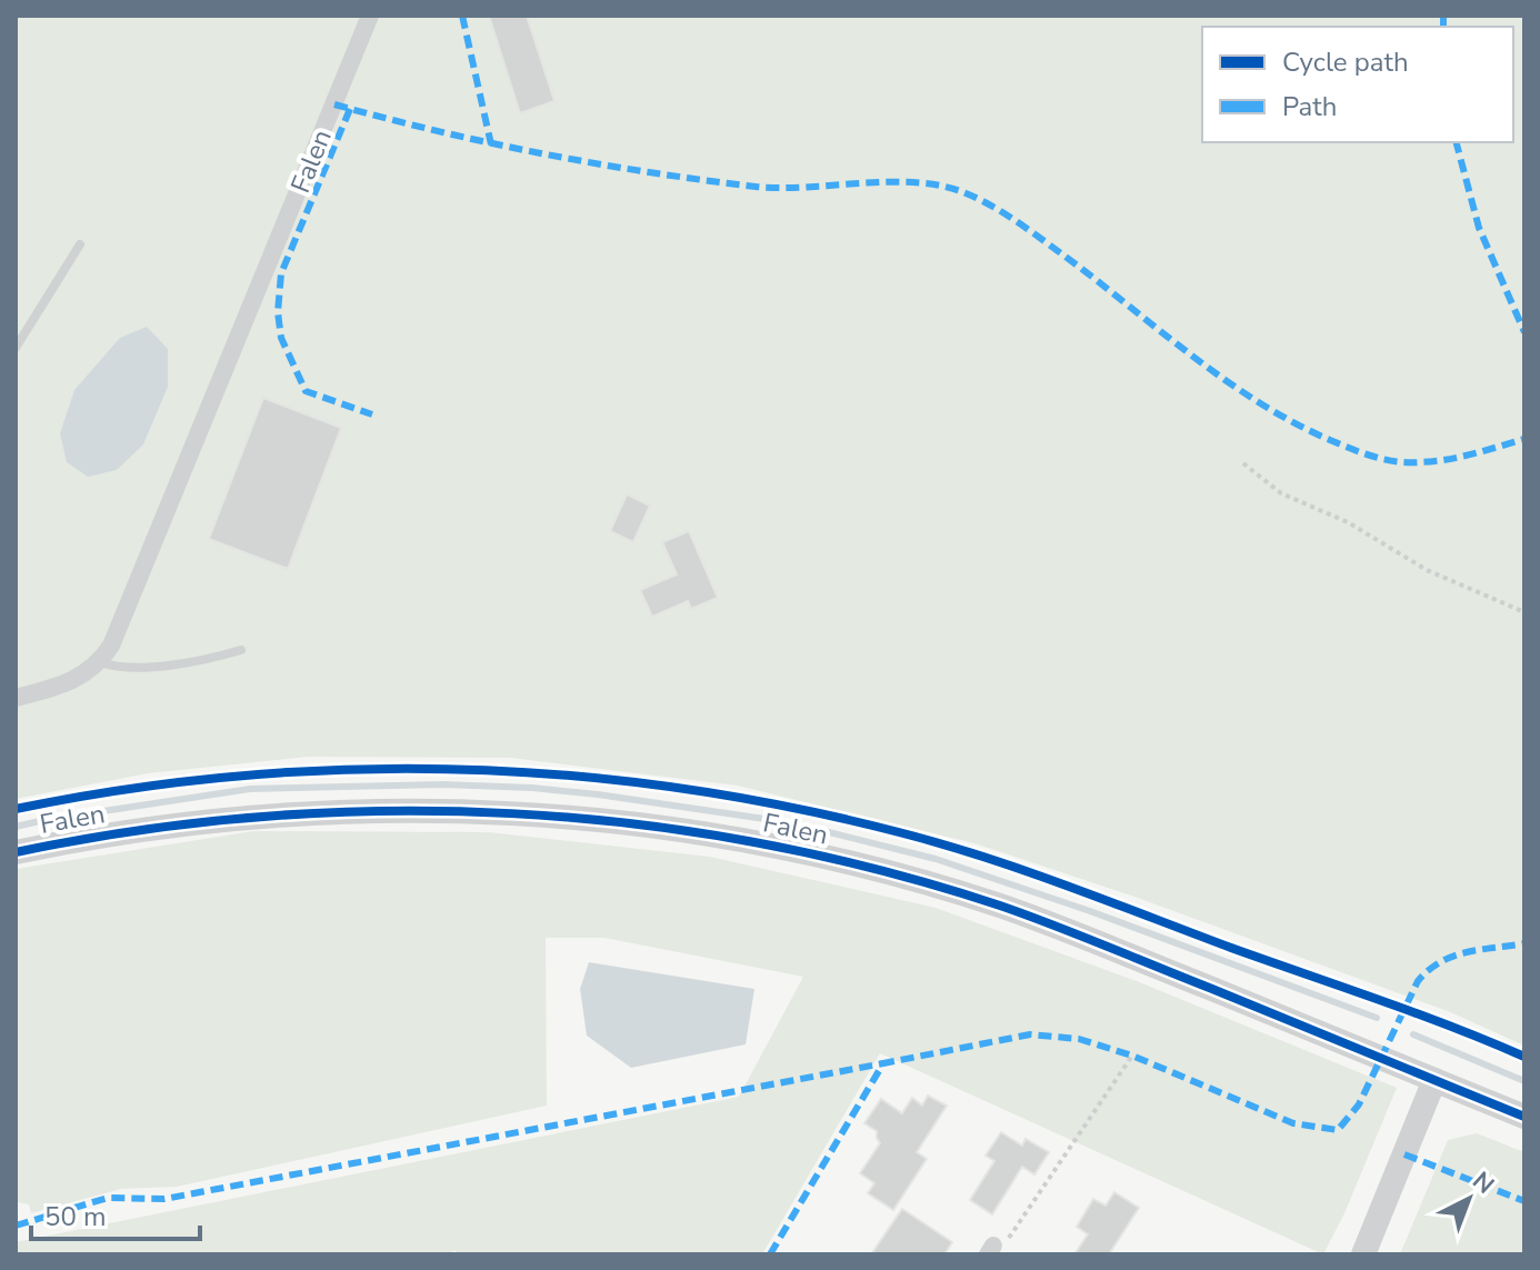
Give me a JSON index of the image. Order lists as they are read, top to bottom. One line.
{"streets":{"street":["Falen"]},"legend":["Cycle path","Path"],"scale_bar":"50 m","north":"top right"}
